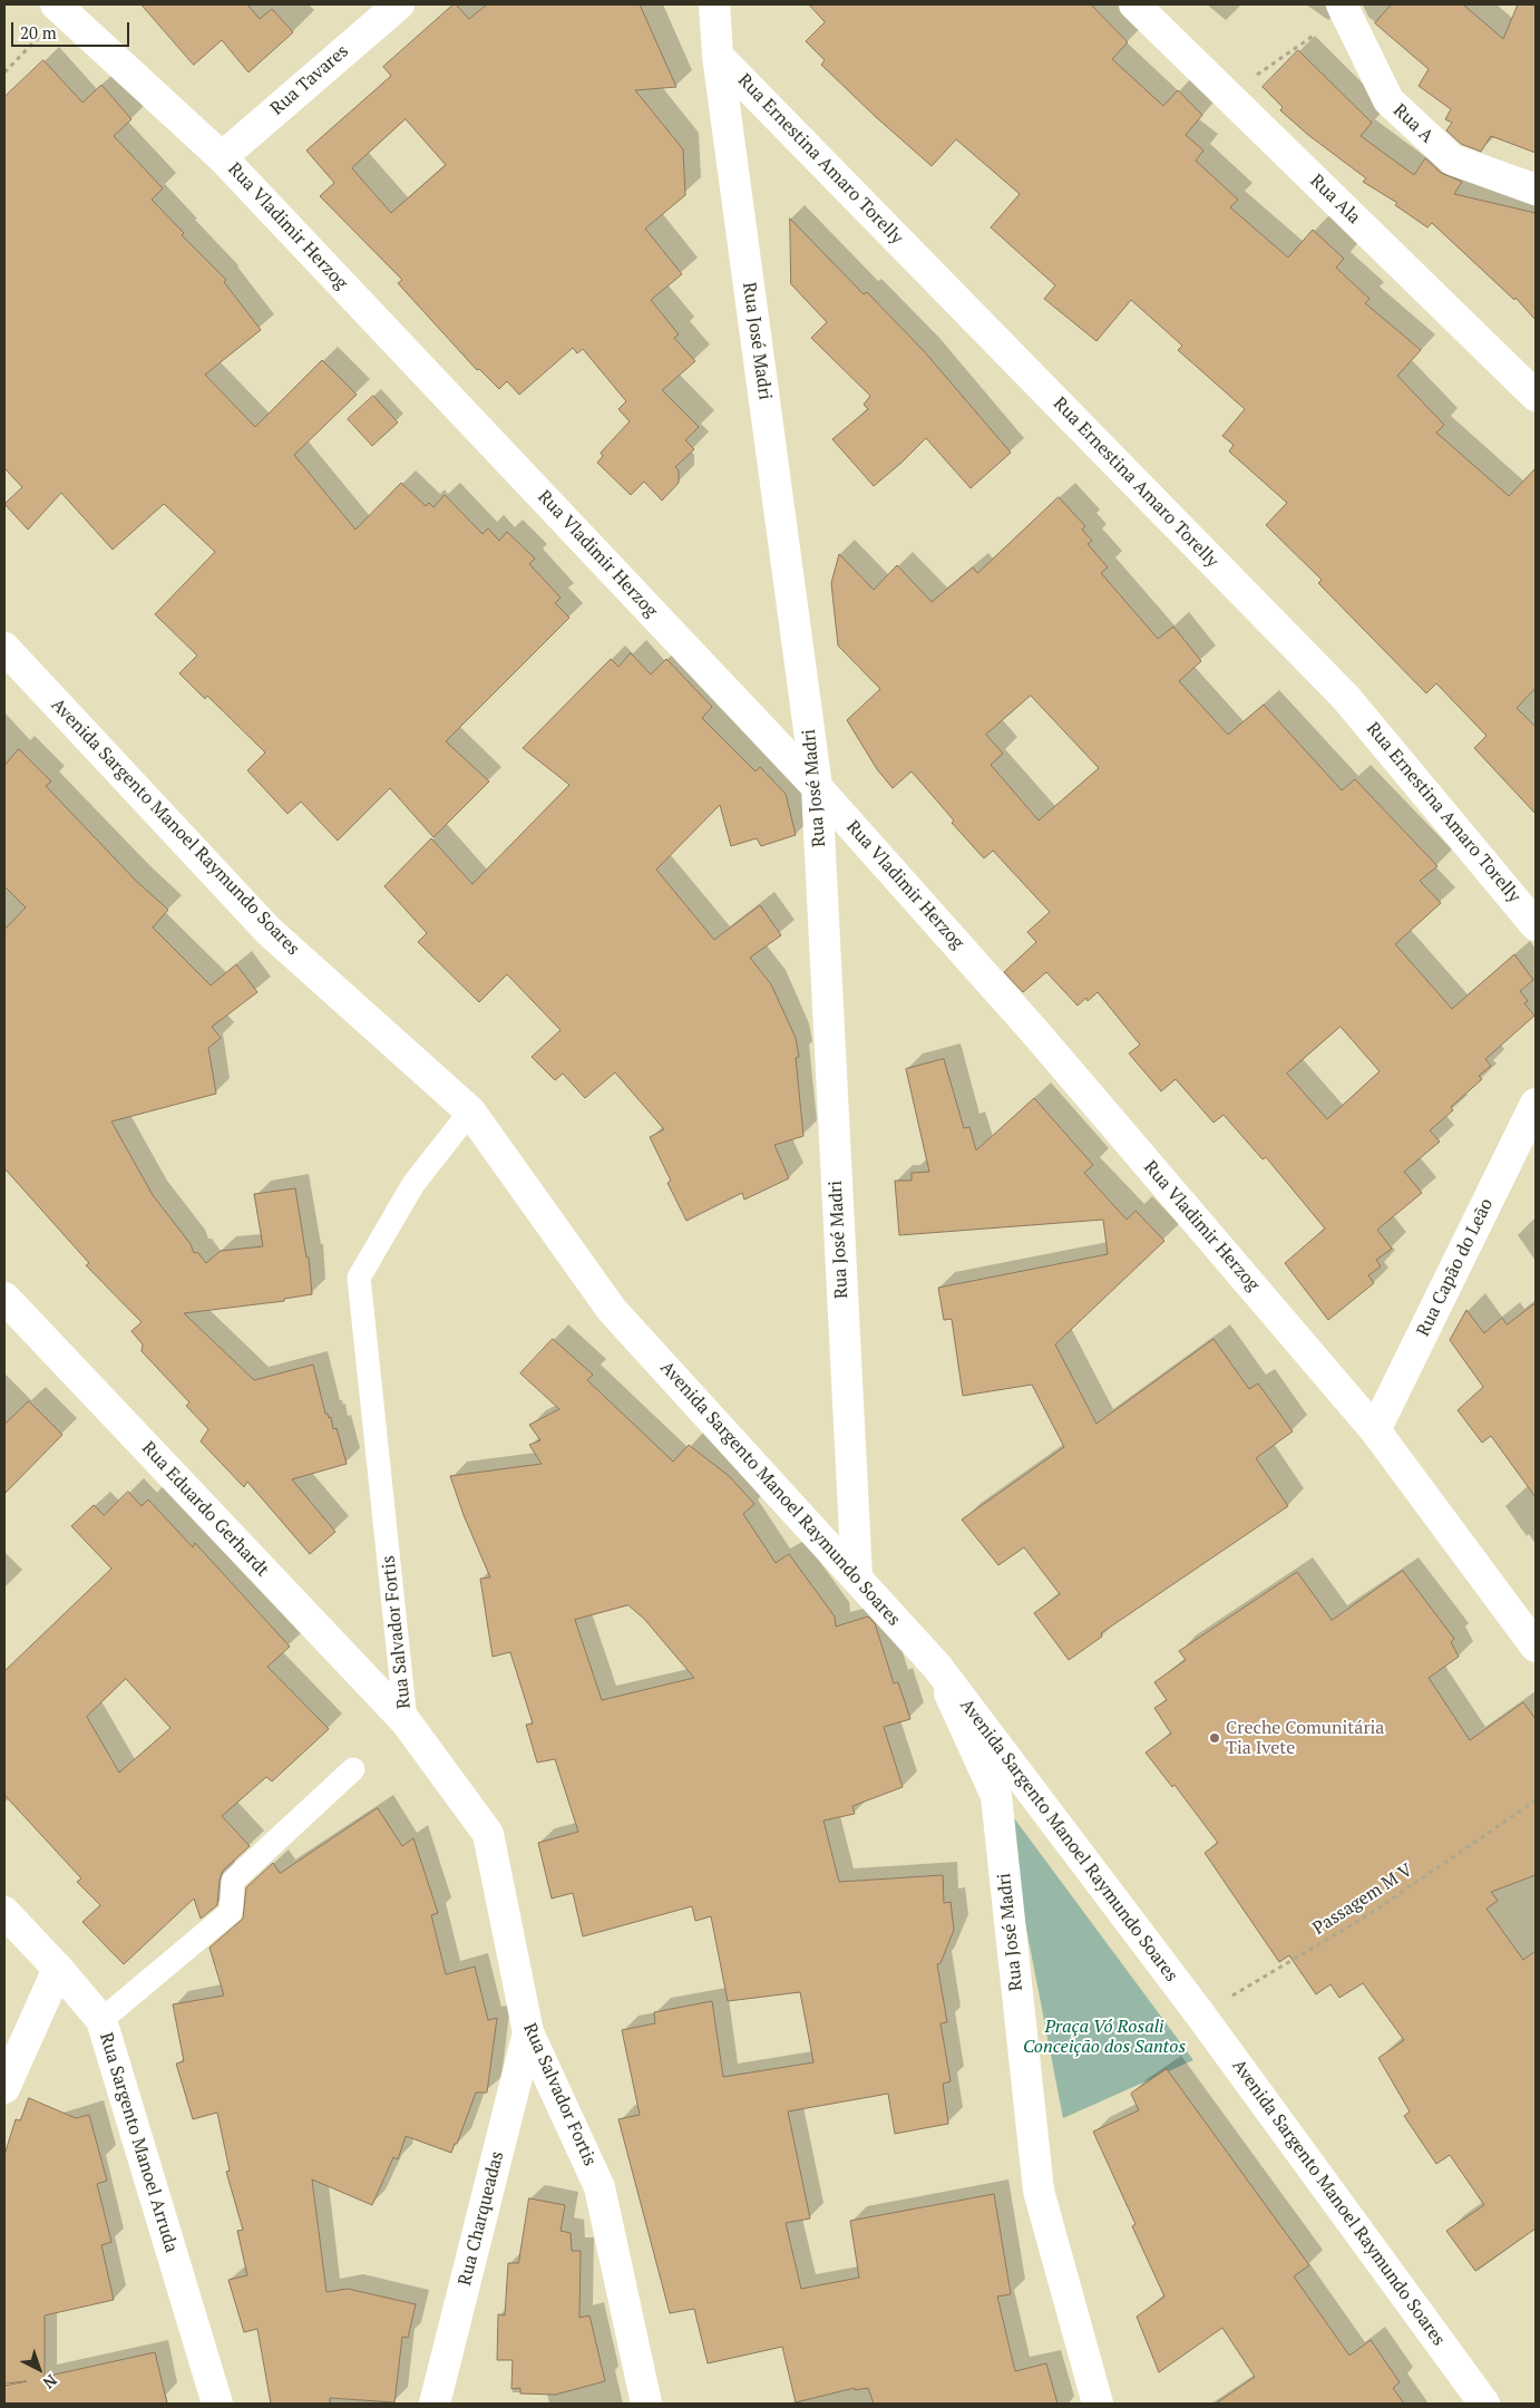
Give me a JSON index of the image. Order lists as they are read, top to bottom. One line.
{"streets":{"street":["Rua Tavares","Rua A","Rua Ernestina Amaro Torelly","Rua Ala","Rua Vladimir Herzog","Rua José Madri","Avenida Sargento Manoel Raymundo Soares","Rua Capão do Leão","Rua Eduardo Gerhardt","Rua Salvador Fortis","Rua Sargento Manoel Arruda","Rua Charqueadas"],"path":["Passagem M V"]},"crossings":[["Rua Tavares","Rua Vladimir Herzog"],["Rua Ernestina Amaro Torelly","Rua José Madri"],["Rua Vladimir Herzog","Rua José Madri"],["Rua Vladimir Herzog","Rua Capão do Leão"],["Rua José Madri","Avenida Sargento Manoel Raymundo Soares"],["Avenida Sargento Manoel Raymundo Soares","Rua Salvador Fortis"],["Avenida Sargento Manoel Raymundo Soares","Passagem M V"],["Rua Eduardo Gerhardt","Rua Salvador Fortis"],["Rua Salvador Fortis","Rua Charqueadas"]],"parks":["Praça Vó Rosali Conceição dos Santos"],"places":["Creche Comunitária Tia Ivete"],"scale_bar":"20 m","north":"bottom right"}
